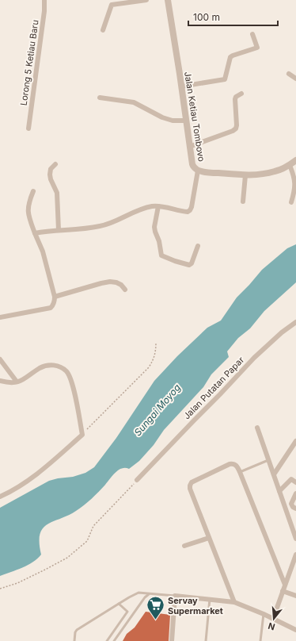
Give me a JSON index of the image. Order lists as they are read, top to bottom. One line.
{"streets":{"street":["Lorong 5 Ketiau Baru","Jalan Ketiau Tombovo","Jalan Putatan Papar"]},"water":["Sungai Moyog"],"places":{"supermarket":["Servay Supermarket"]},"scale_bar":"100 m","north":"bottom"}
